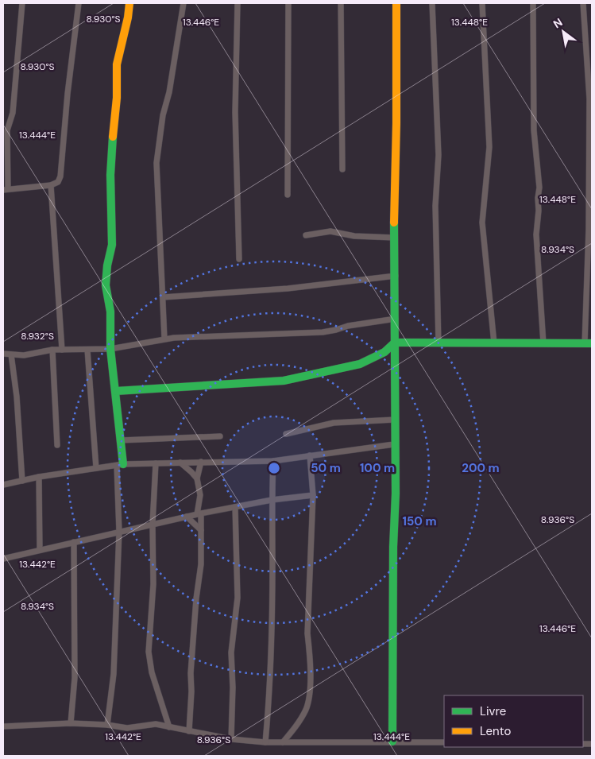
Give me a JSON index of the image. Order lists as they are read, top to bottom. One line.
{"legend":["Livre","Lento"],"north":"top left","coordinates":["8.930°S","13.446°E","13.448°E","13.444°E","8.934°S","8.932°S","8.936°S","13.442°E"],"rings":["50 m","100 m","200 m","150 m"]}
